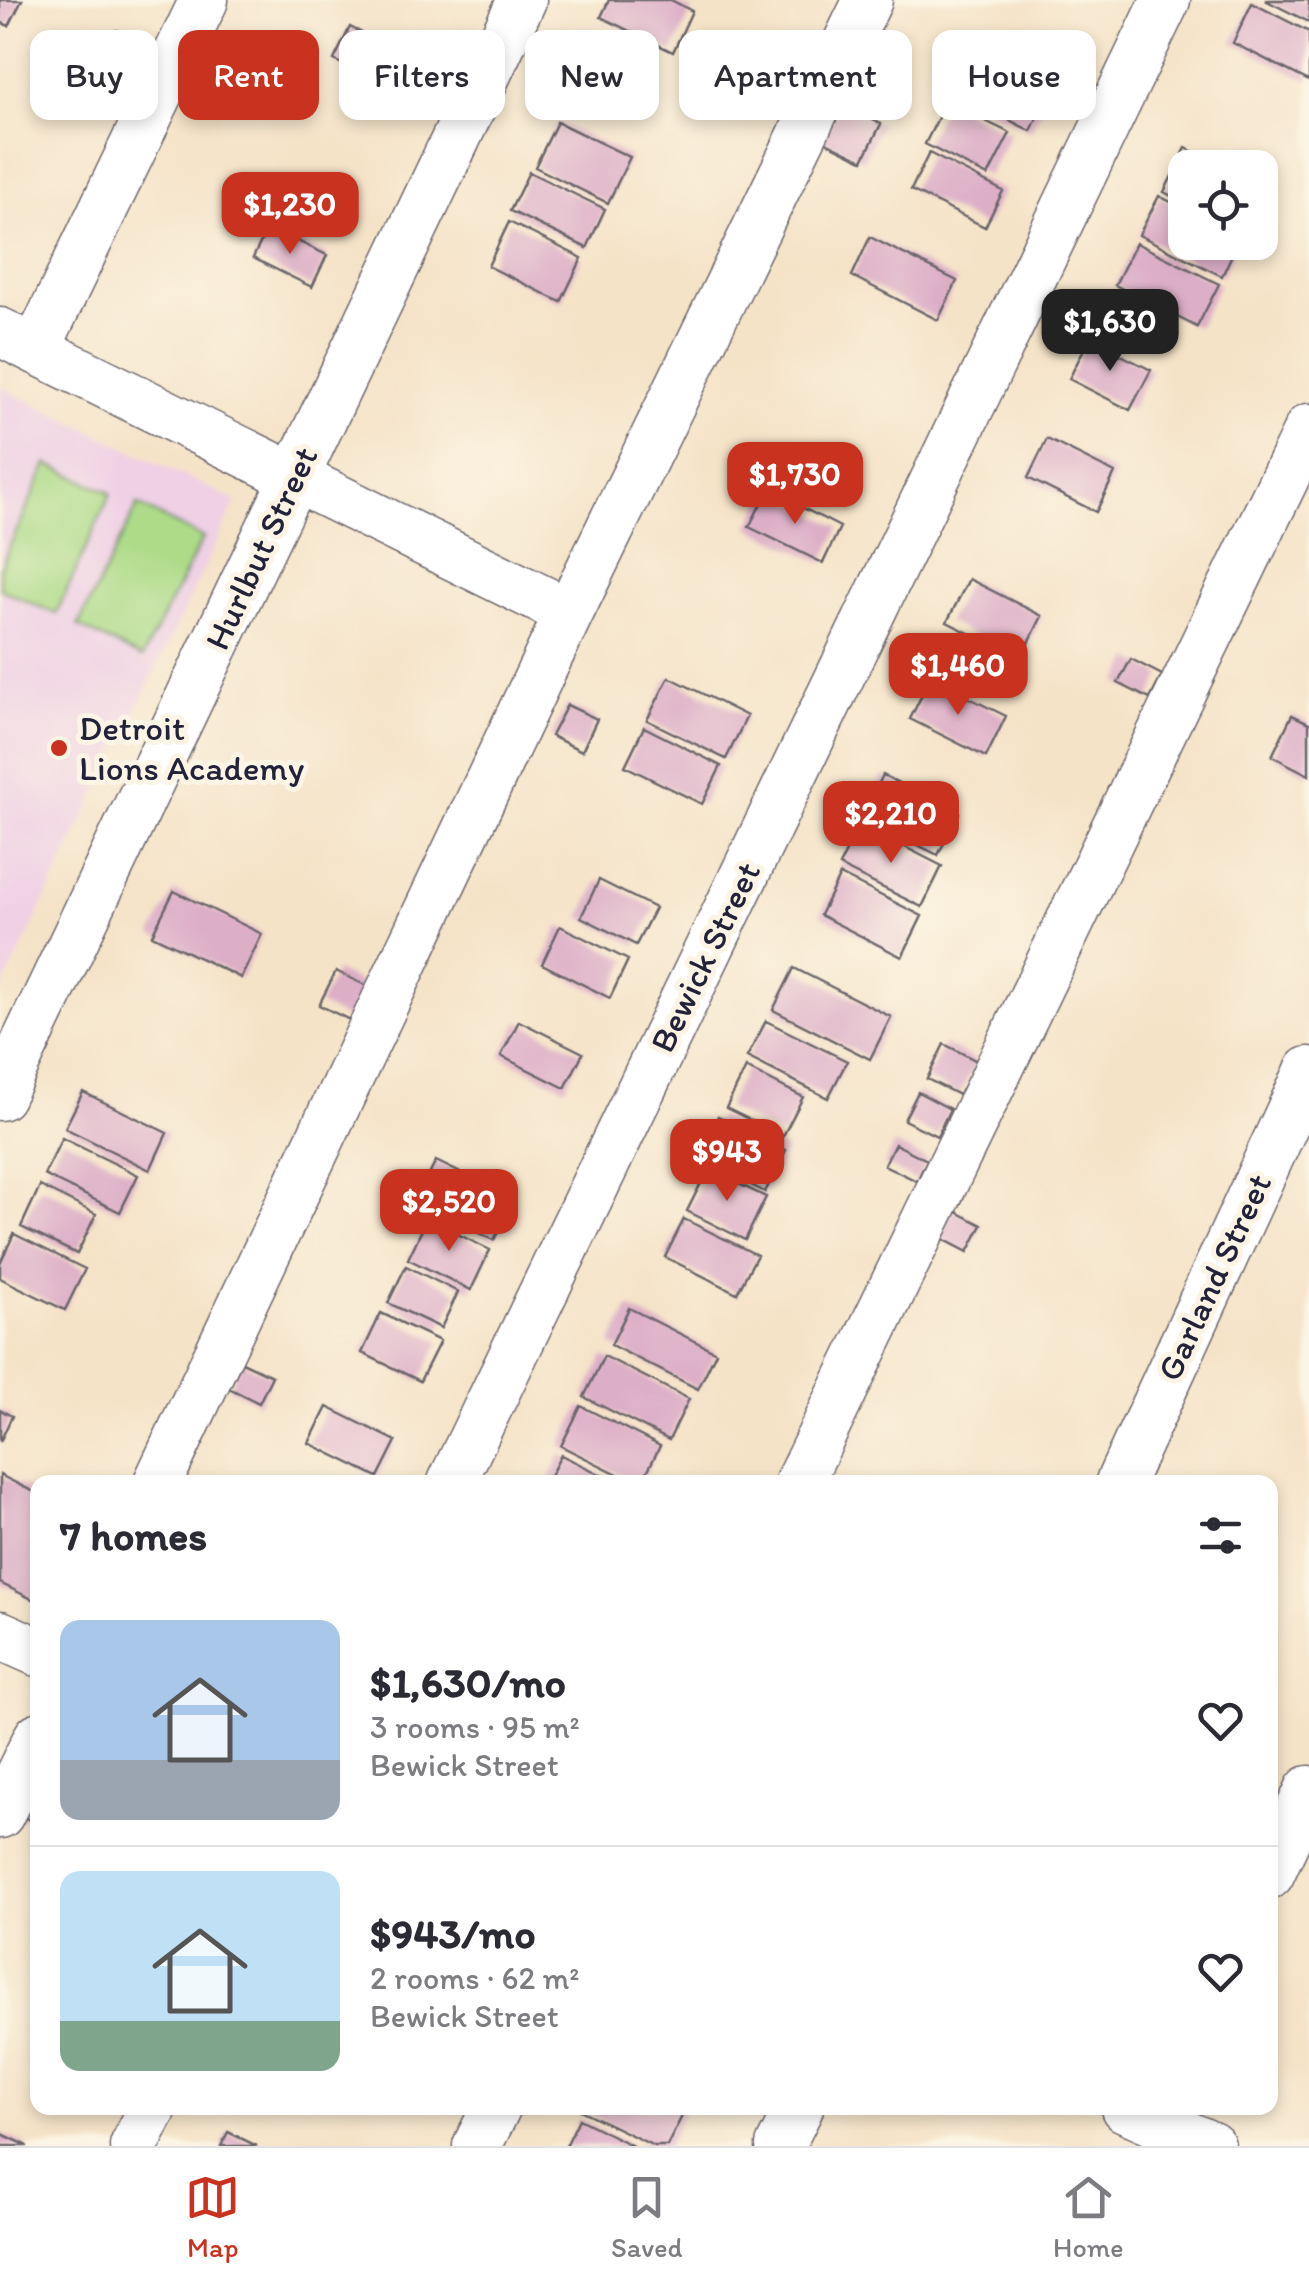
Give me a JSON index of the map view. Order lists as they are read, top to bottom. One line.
{"streets":{"street":["Hurlbut Street","Bewick Street","Garland Street"]},"places":["Detroit Lions Academy"],"page":{"chip":["Buy","Rent","Filters","New","Apartment","House"],"price":["$1,230","$1,630","$1,730","$1,460","$2,210","$943","$2,520"],"heading":"7 homes","list":[{"name":"$1,630/mo","note":"3 rooms · 95 m² · Bewick Street"},{"name":"$943/mo","note":"2 rooms · 62 m² · Bewick Street"}],"tabs":["Map","Saved","Home"]}}
